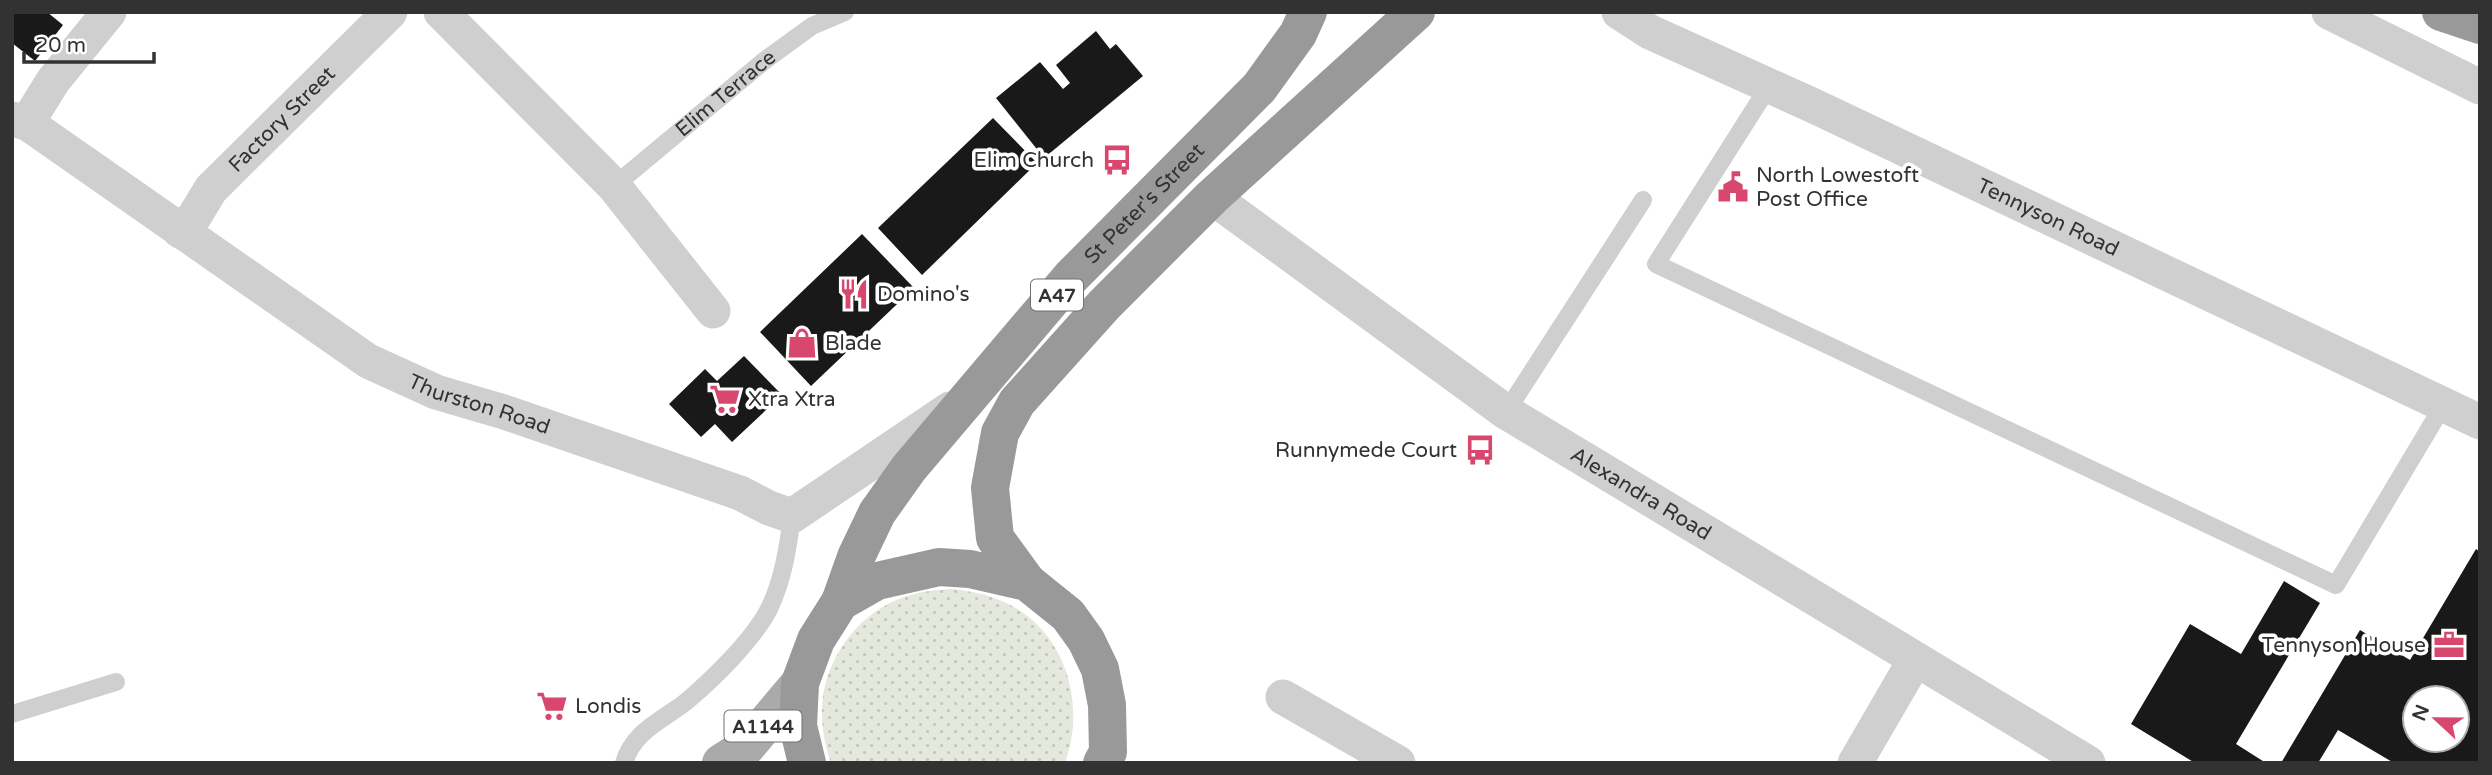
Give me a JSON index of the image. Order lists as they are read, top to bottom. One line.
{"streets":{"highway":["St Peter's Street","A47"],"main road":["A1144"],"street":["Factory Street","Tennyson Road","Thurston Road","Alexandra Road"],"lane":["Elim Terrace"]},"crossings":[["Factory Street","Thurston Road"],["St Peter's Street","Alexandra Road"],["St Peter's Street","A1144"]],"places":{"bus stop":["Elim Church","Runnymede Court"],"public building":["North Lowestoft Post Office"],"restaurant":["Domino's"],"shop":["Blade"],"supermarket":["Xtra Xtra","Londis"],"office":["Tennyson House"]},"scale_bar":"20 m","north":"left"}
